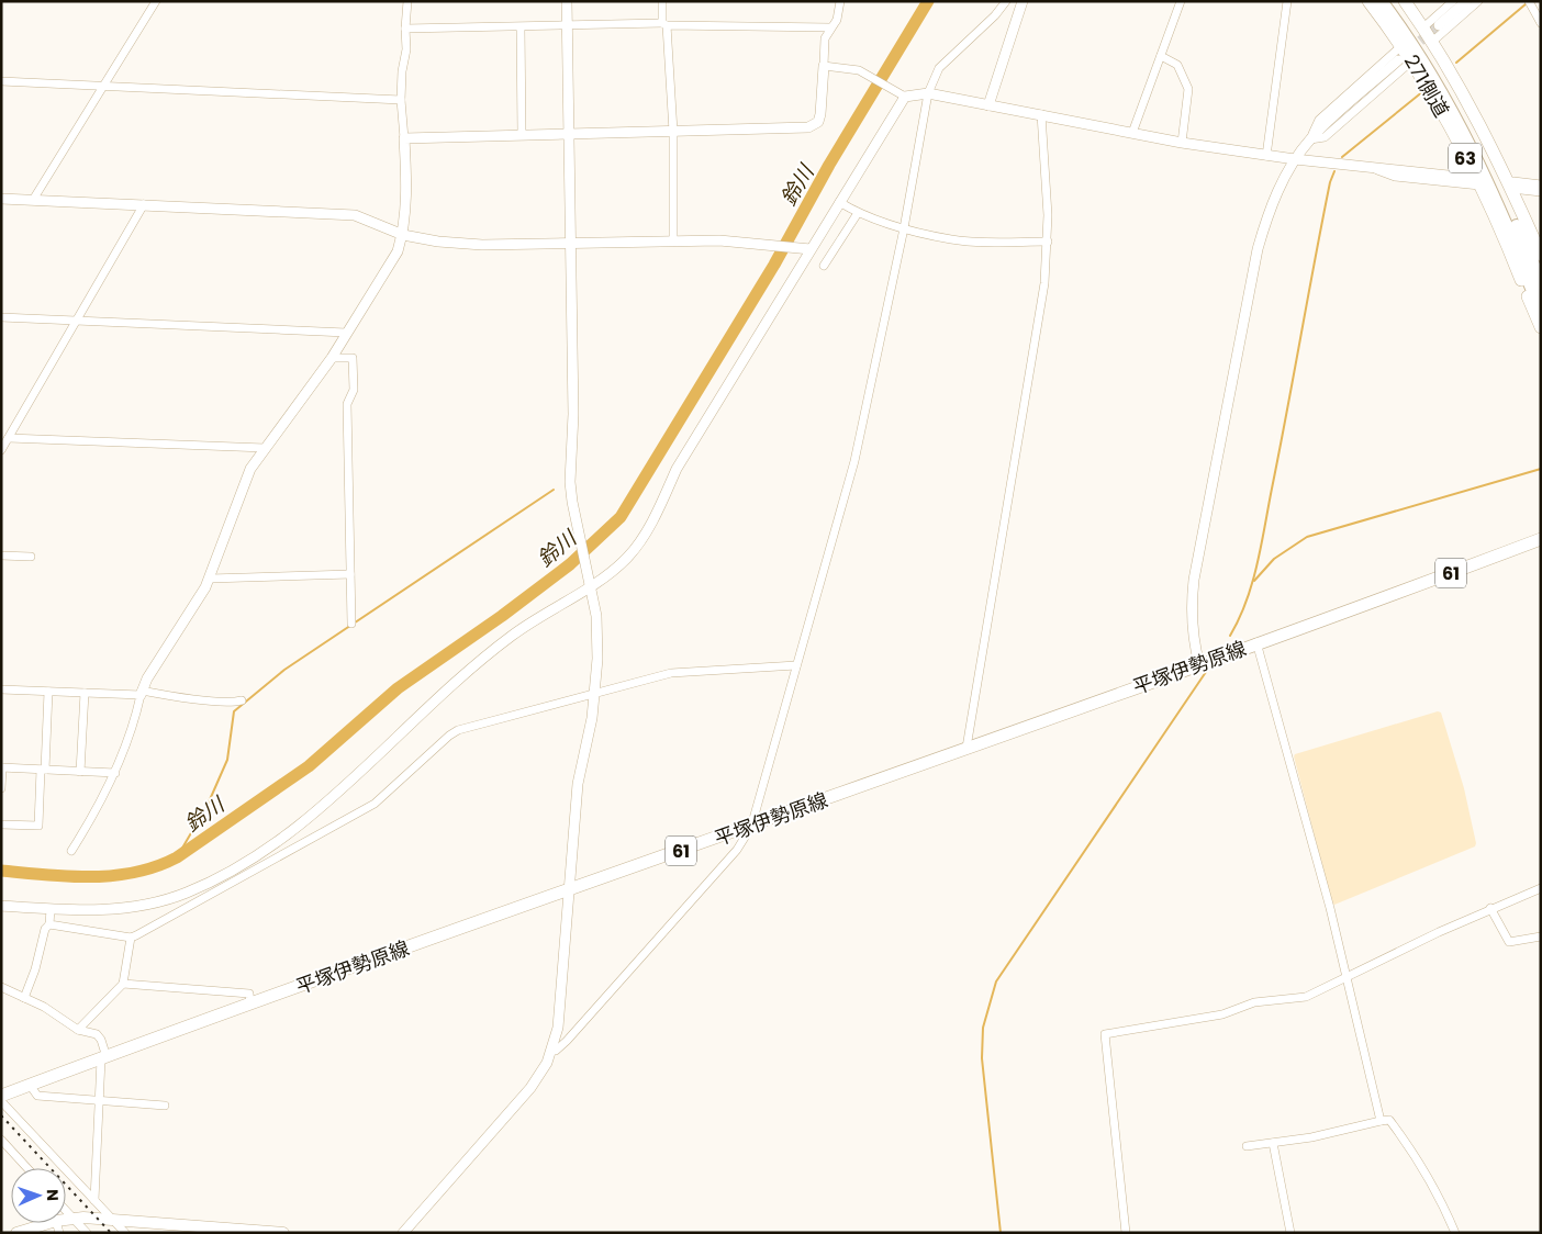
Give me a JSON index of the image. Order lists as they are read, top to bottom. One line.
{"streets":{"main road":["271側道","63","61","平塚伊勢原線"]},"water":["鈴川"],"north":"right"}
